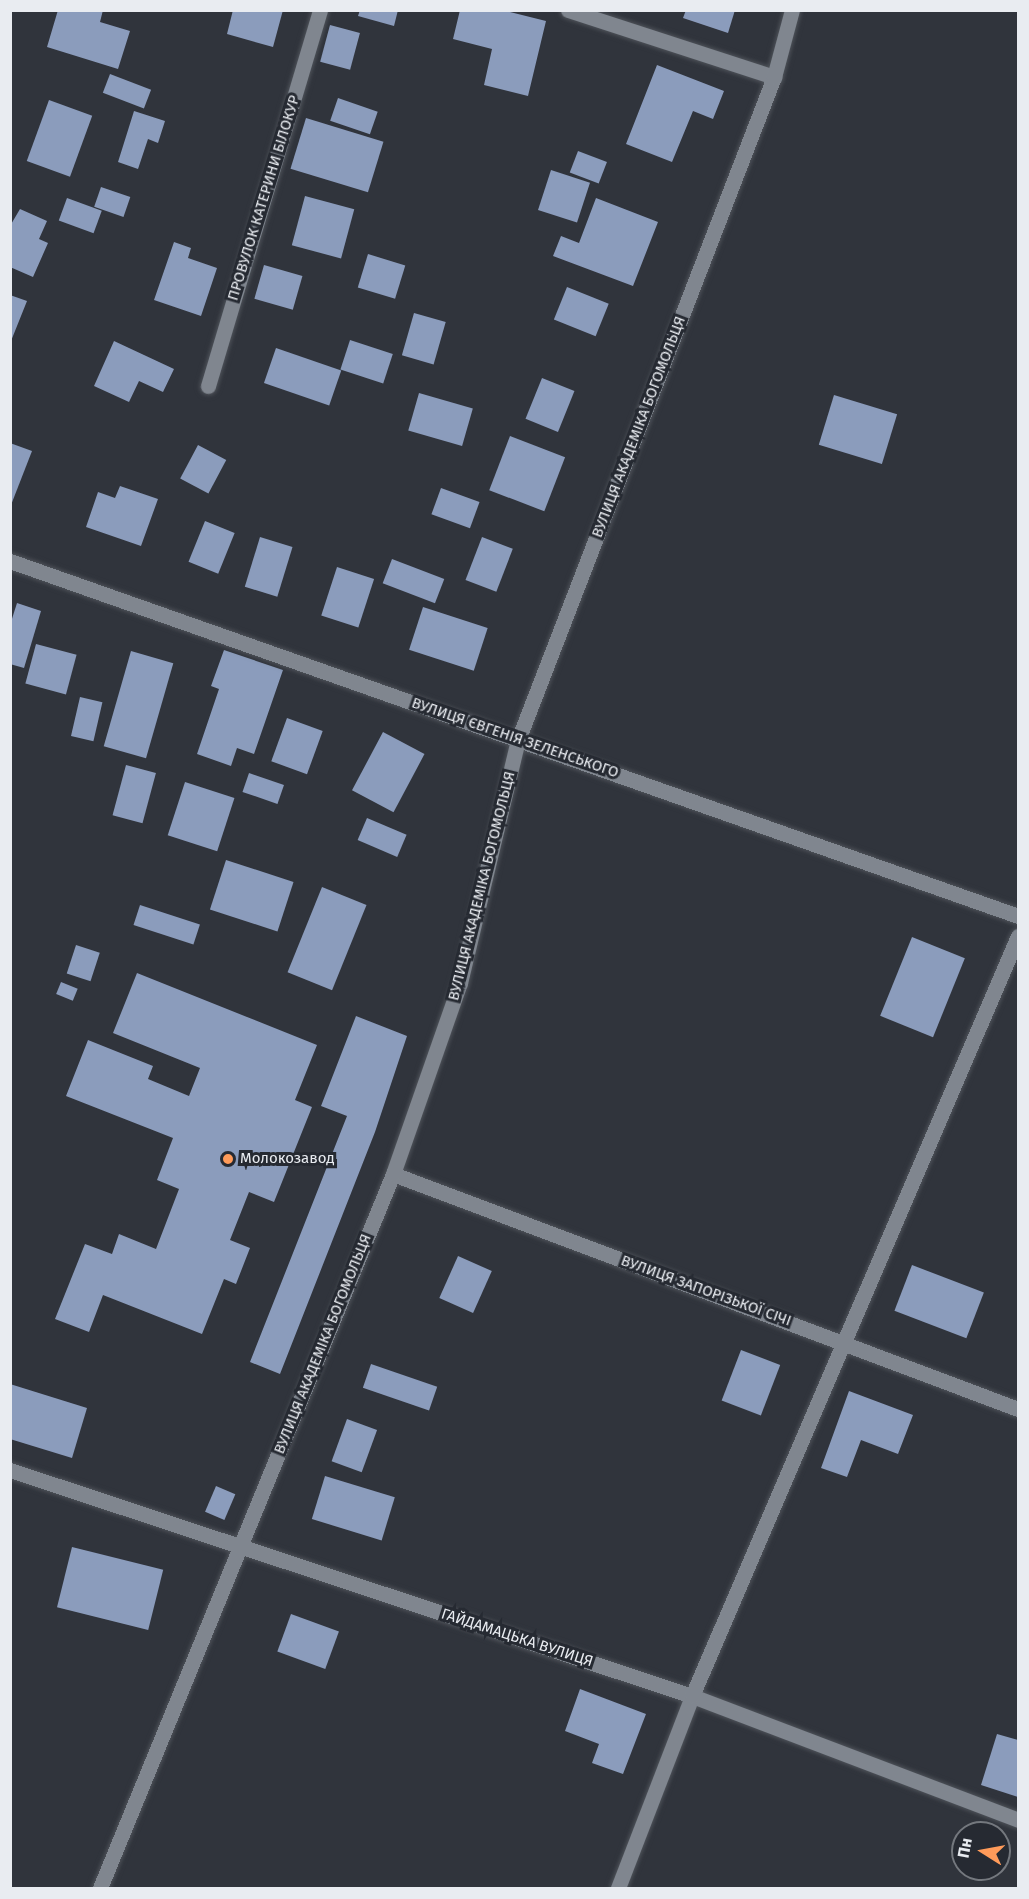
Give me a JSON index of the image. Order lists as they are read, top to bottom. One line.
{"streets":{"street":["ПРОВУЛОК КАТЕРИНИ БІЛОКУР","ВУЛИЦЯ АКАДЕМІКА БОГОМОЛЬЦЯ","ВУЛИЦЯ ЄВГЕНІЯ ЗЕЛЕНСЬКОГО","ВУЛИЦЯ ЗАПОРІЗЬКОЇ СІЧІ","ГАЙДАМАЦЬКА ВУЛИЦЯ"]},"crossings":[["ВУЛИЦЯ АКАДЕМІКА БОГОМОЛЬЦЯ","ВУЛИЦЯ ЄВГЕНІЯ ЗЕЛЕНСЬКОГО"],["ВУЛИЦЯ АКАДЕМІКА БОГОМОЛЬЦЯ","ВУЛИЦЯ ЗАПОРІЗЬКОЇ СІЧІ"],["ВУЛИЦЯ АКАДЕМІКА БОГОМОЛЬЦЯ","ГАЙДАМАЦЬКА ВУЛИЦЯ"]],"places":["Молокозавод"],"north":"left"}
